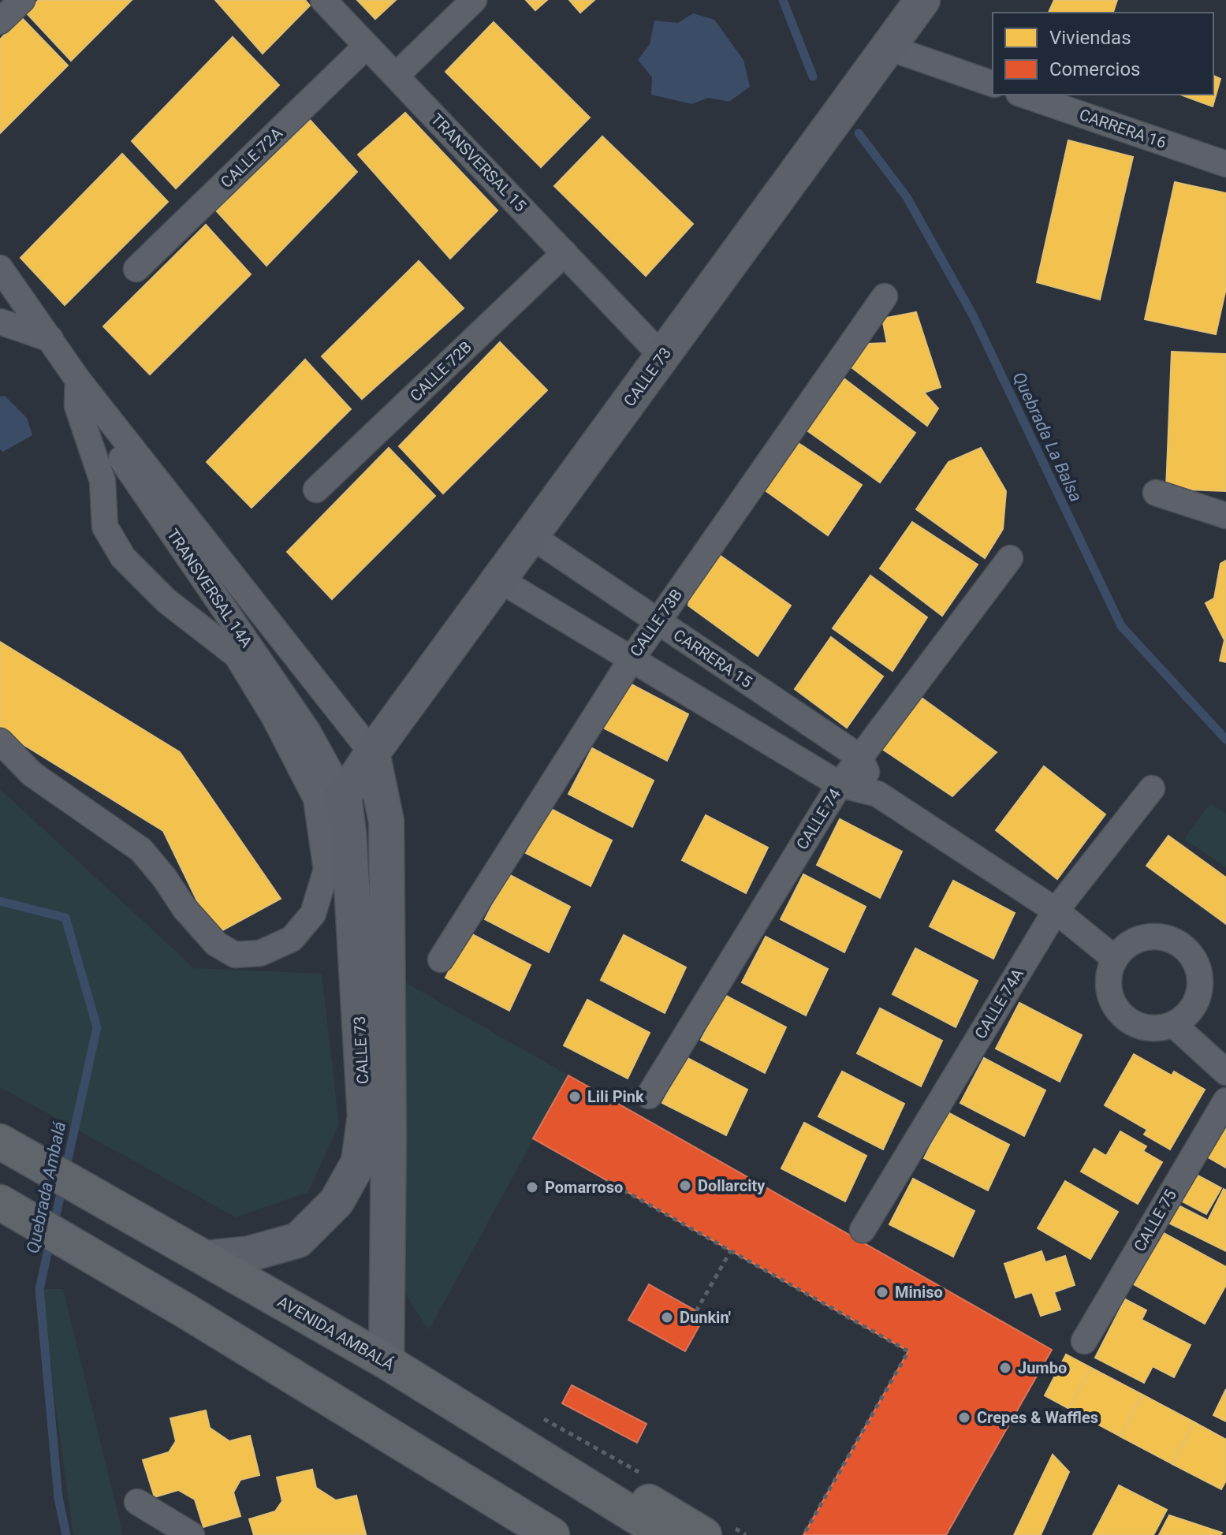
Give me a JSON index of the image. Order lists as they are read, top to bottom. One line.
{"streets":{"main road":["AVENIDA AMBALÁ"],"street":["CARRERA 16","CALLE 72A","TRANSVERSAL 15","CALLE 72B","CALLE 73","TRANSVERSAL 14A","CALLE 73B","CARRERA 15","CALLE 74","CALLE 74A","CALLE 75"]},"crossings":[["CALLE 72A","TRANSVERSAL 15"],["TRANSVERSAL 15","CALLE 72B"],["TRANSVERSAL 15","CALLE 73"],["CALLE 73","TRANSVERSAL 14A"],["CALLE 73","CARRERA 15"],["CALLE 73","AVENIDA AMBALÁ"],["CALLE 73B","CARRERA 15"],["CARRERA 15","CALLE 74"]],"water":["Quebrada La Balsa","Quebrada Ambalá"],"places":["Lili Pink","Dollarcity","Pomarroso","Miniso","Dunkin'","Jumbo","Crepes & Waffles"],"legend":["Viviendas","Comercios"]}
